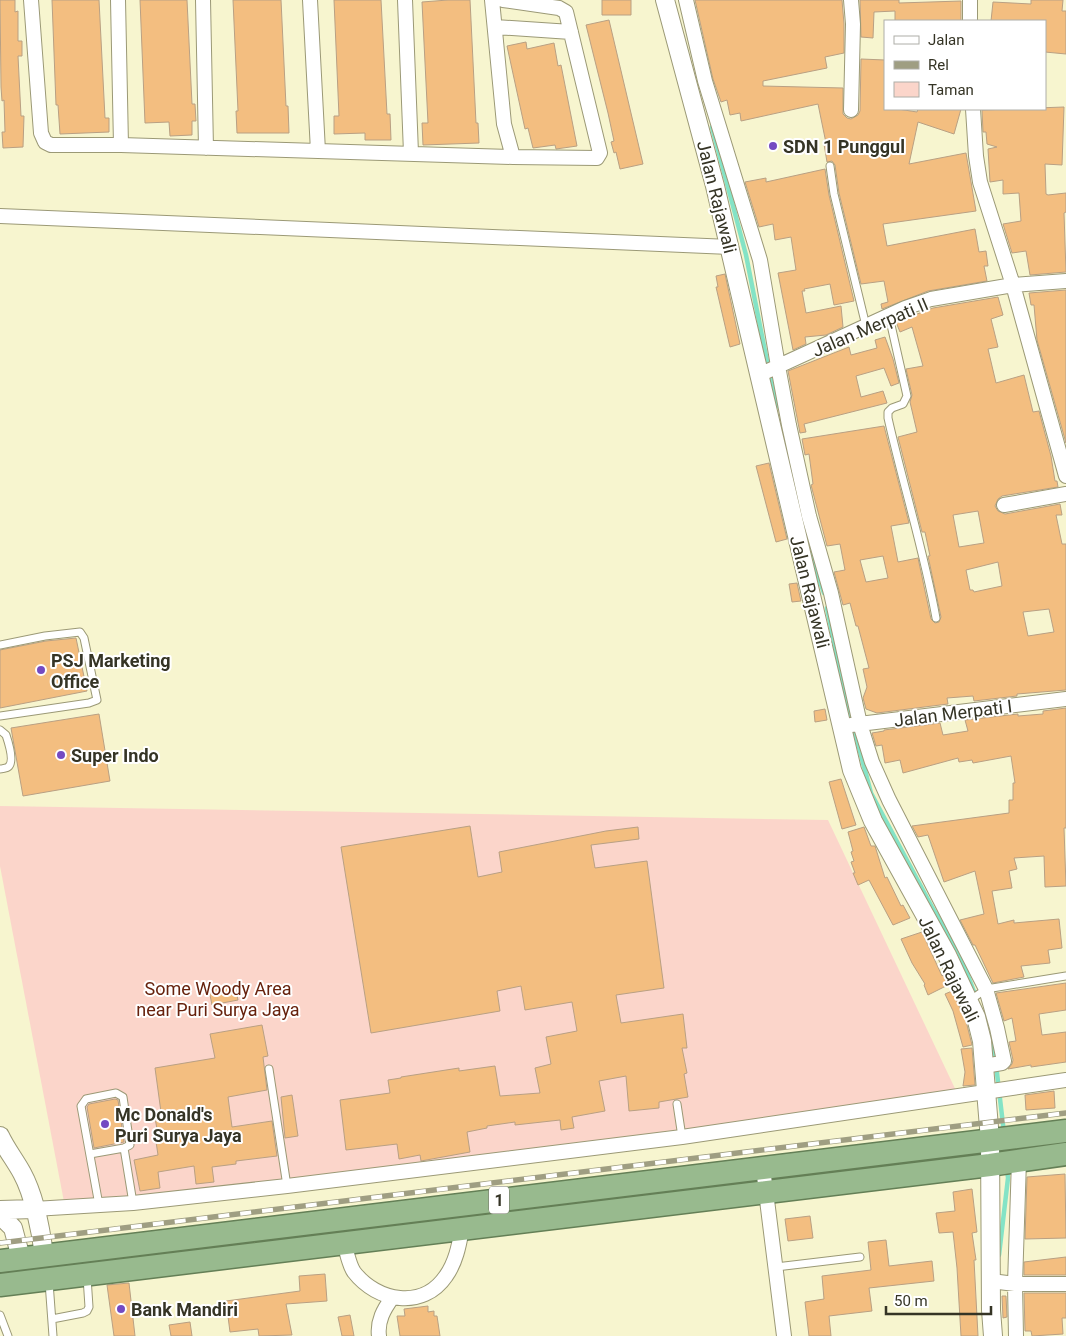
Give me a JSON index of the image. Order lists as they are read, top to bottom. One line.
{"streets":{"highway":["1"],"street":["Jalan Rajawali","Jalan Merpati II","Jalan Merpati I"]},"crossings":[["Jalan Rajawali","Jalan Merpati II"],["Jalan Rajawali","Jalan Merpati I"],["Jalan Rajawali","1"]],"parks":["Some Woody Area near Puri Surya Jaya"],"places":["SDN 1 Punggul","PSJ Marketing Office","Super Indo","Mc Donald's Puri Surya Jaya","Bank Mandiri"],"legend":["Jalan","Rel","Taman"],"scale_bar":"50 m"}
